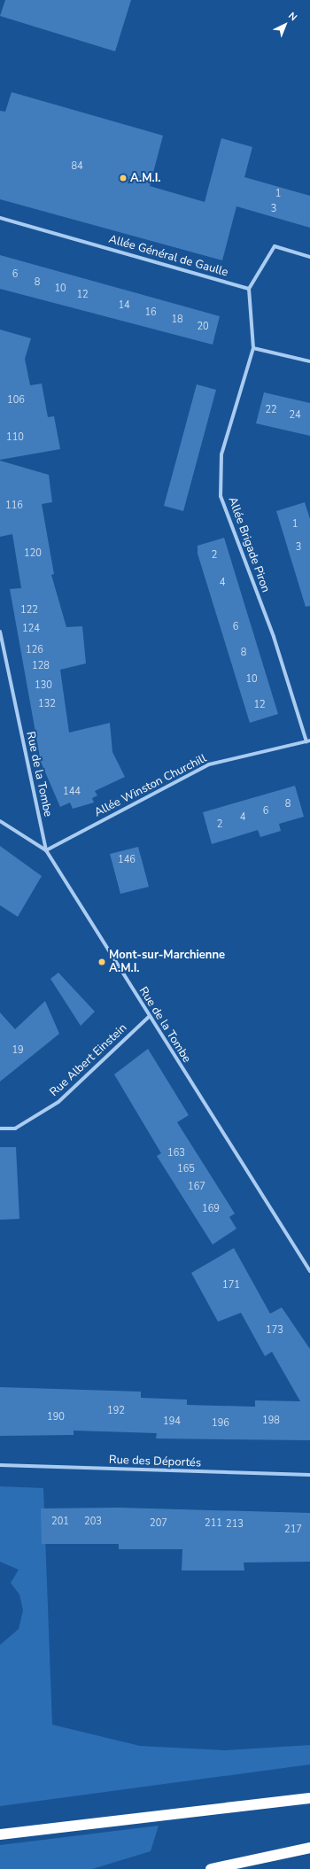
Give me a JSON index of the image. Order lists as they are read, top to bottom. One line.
{"streets":{"street":["Allée Général de Gaulle","Allée Brigade Piron","Rue de la Tombe","Allée Winston Churchill","Rue Albert Einstein","Rue des Déportés"]},"crossings":[["Allée Général de Gaulle","Allée Brigade Piron"],["Allée Brigade Piron","Allée Winston Churchill"],["Rue de la Tombe","Allée Winston Churchill"],["Rue de la Tombe","Rue Albert Einstein"]],"places":["A.M.I.","Mont-sur-Marchienne A.M.I."],"house_numbers":["84","1","3","6","8","10","12","14","16","18","20","106","22","24","110","116","1","3","120","2","4","122","6","124","126","8","128","10","130","132","12","144","8","6","4","2","146","19","163","165","167","169","171","173","192","190","198","194","196","201","203","207","211","213","217"],"north":"top right"}
